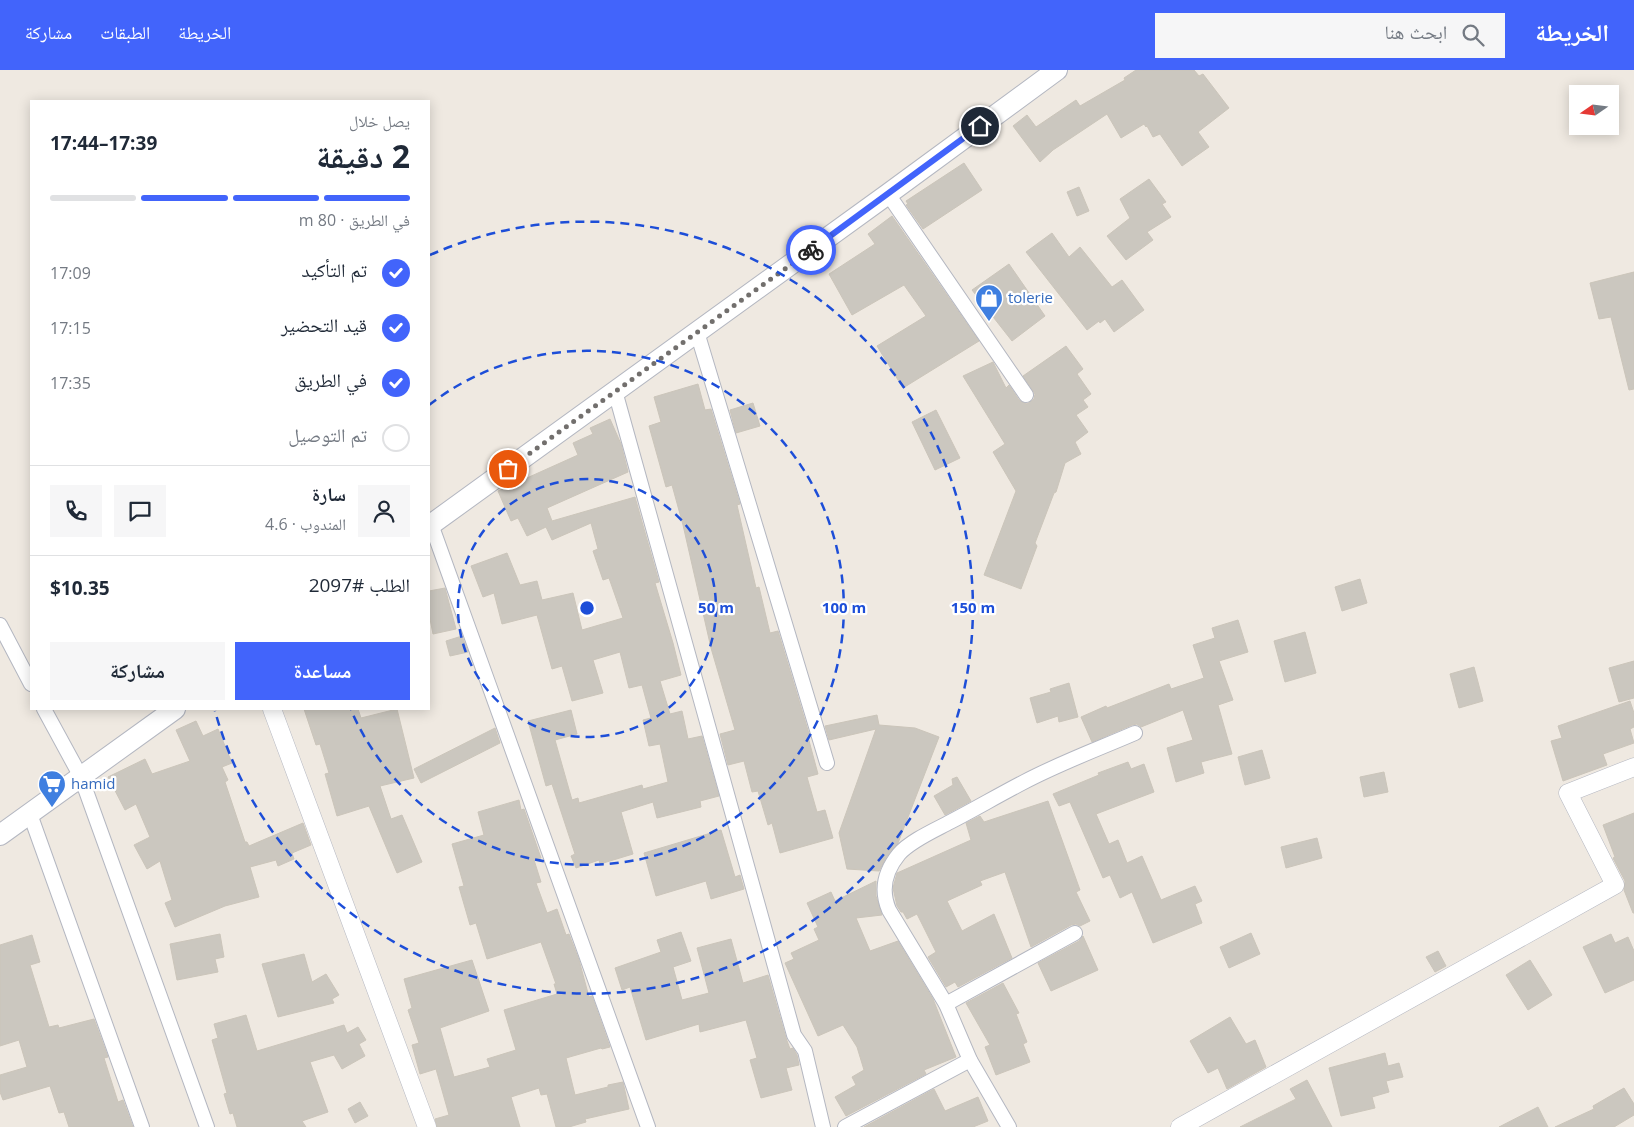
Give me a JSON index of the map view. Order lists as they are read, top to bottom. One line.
{"places":{"shop":["tolerie"],"supermarket":["hamid"]},"north":"left","page":{"header":"الخريطة","search":"ابحث هنا","nav":["الخريطة","الطبقات","مشاركة"],"heading":["2 دقيقة","يصل خلال","17:39–17:44"],"panel":["سارة","المندوب · 4.6","الطلب #2097","$10.35"],"bar":"في الطريق · 80 m","list":[["تم التأكيد","17:09"],["قيد التحضير","17:15"],["في الطريق","17:35"],"تم التوصيل"],"buttons":["مساعدة","مشاركة"]},"rings":["50 m","100 m","150 m"]}
